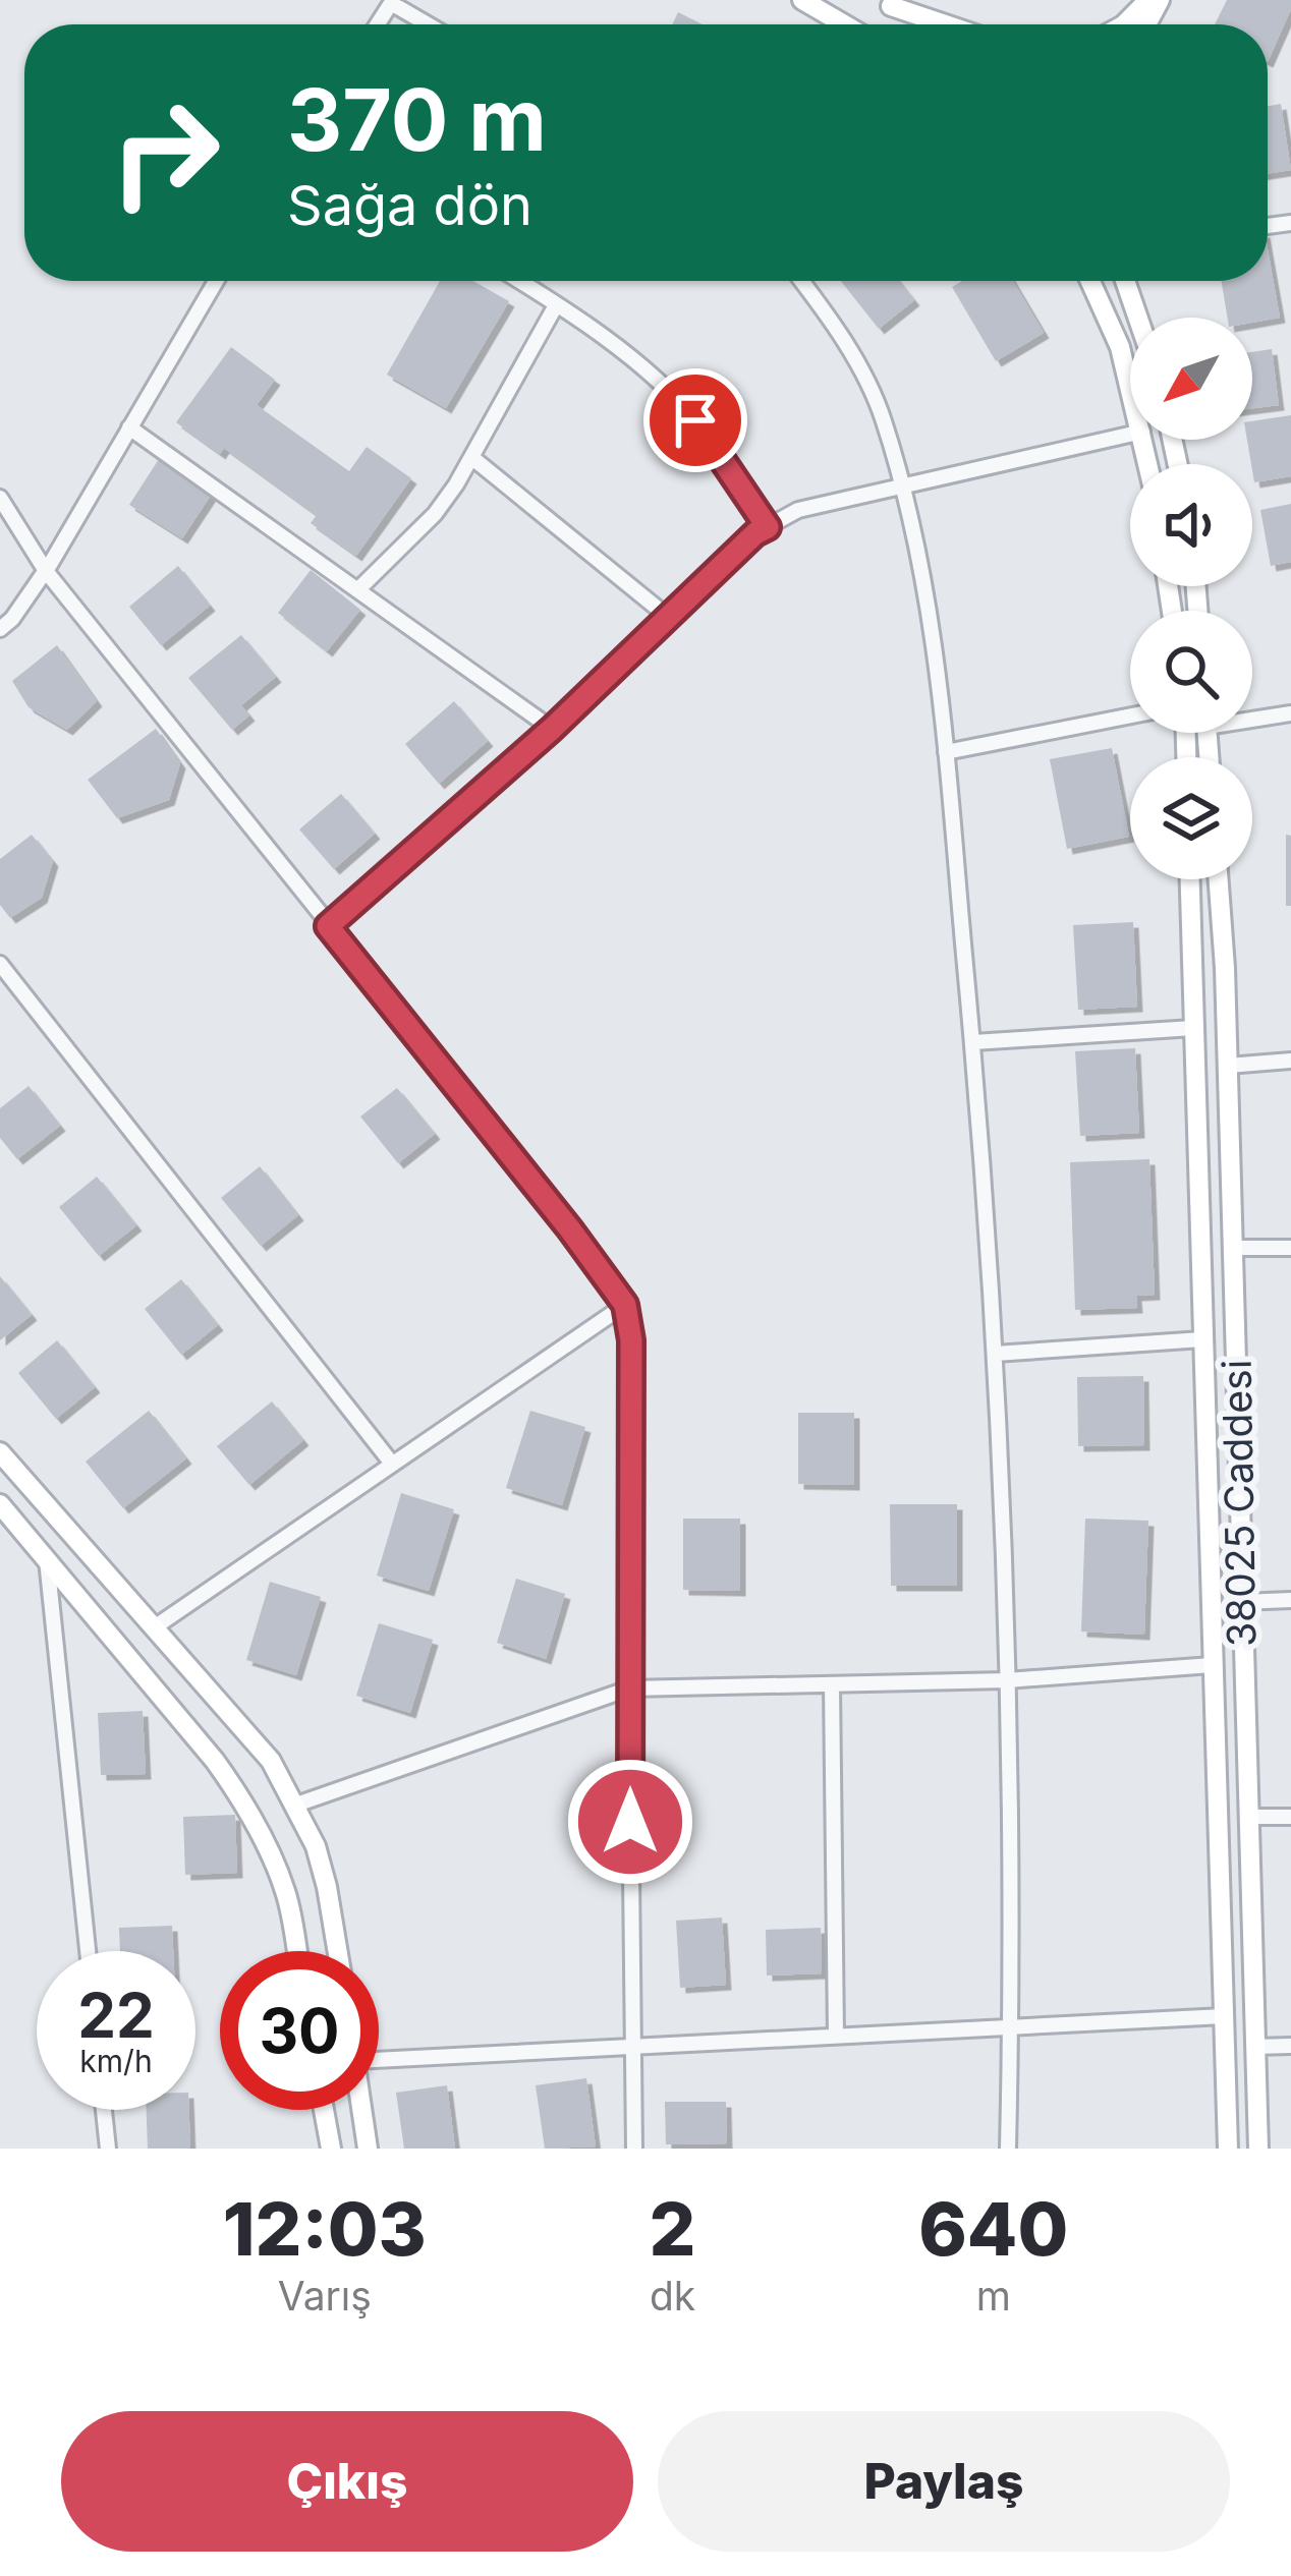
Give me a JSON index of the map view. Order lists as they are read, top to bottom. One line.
{"streets":{"main road":["38025 Caddesi"]},"north":"bottom left","page":{"turn":["370 m","Sağa dön"],"speed":"22 km/h","limit":"30","eta":["12:03","Varış","2","dk","640","m"],"buttons":["Çıkış","Paylaş"]}}
